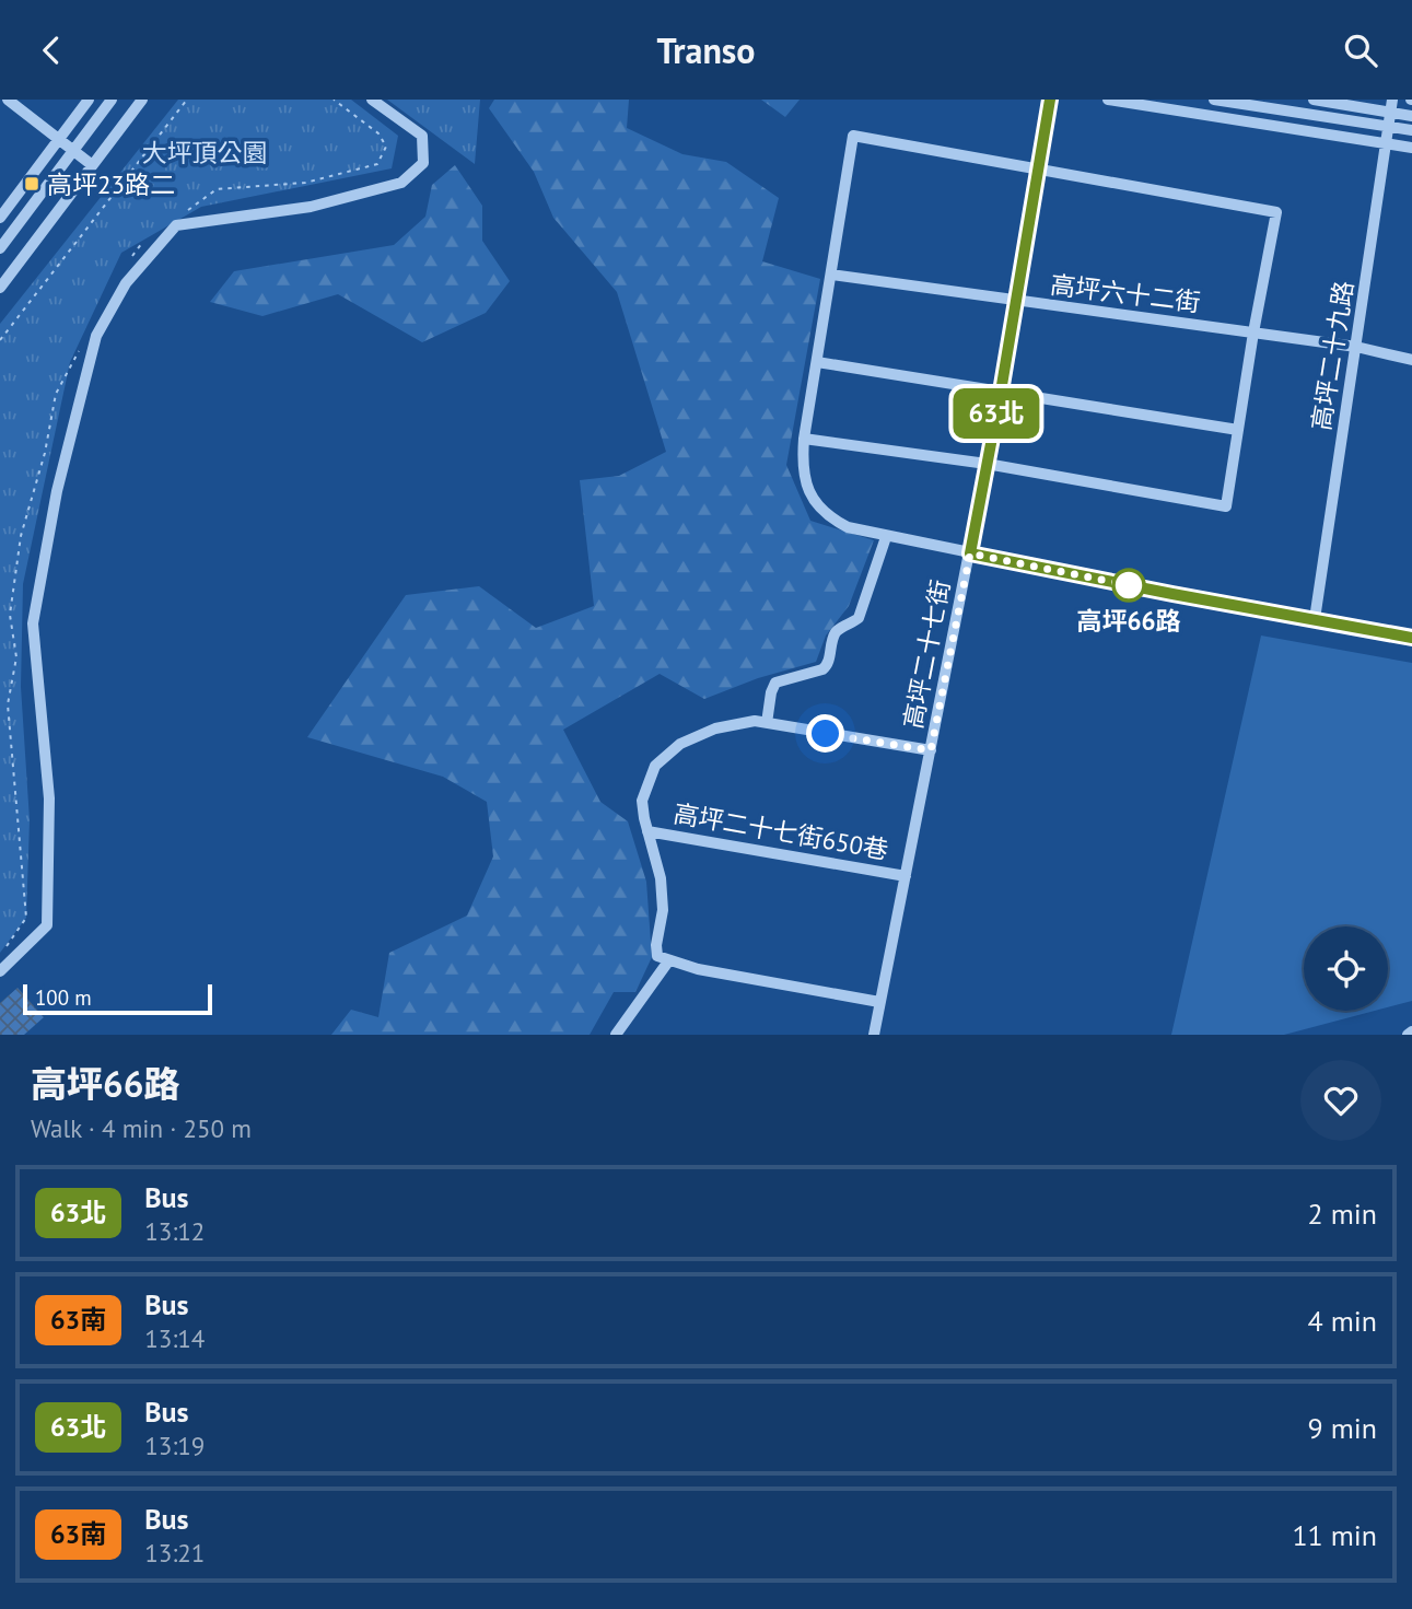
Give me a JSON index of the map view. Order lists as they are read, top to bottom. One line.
{"streets":{"street":["高坪六十二街","高坪二十九路","高坪二十七街","高坪二十七街650巷"]},"crossings":[["高坪六十二街","高坪二十九路"],["高坪六十二街","高坪二十七街"],["高坪二十七街","高坪二十七街650巷"]],"parks":["大坪頂公園"],"places":{"transit":["高坪23路二"],"other":["高坪66路"]},"lines":["bus line 63北"],"scale_bar":"100 m","page":{"header":"Transo","on_map":"63北","scale":"100 m","heading":["高坪66路","Walk · 4 min · 250 m"],"list":[{"mark":"63北","name":"Bus","note":"13:12","value":"2 min"},{"mark":"63南","name":"Bus","note":"13:14","value":"4 min"},{"mark":"63北","name":"Bus","note":"13:19","value":"9 min"},{"mark":"63南","name":"Bus","note":"13:21","value":"11 min"}]}}
